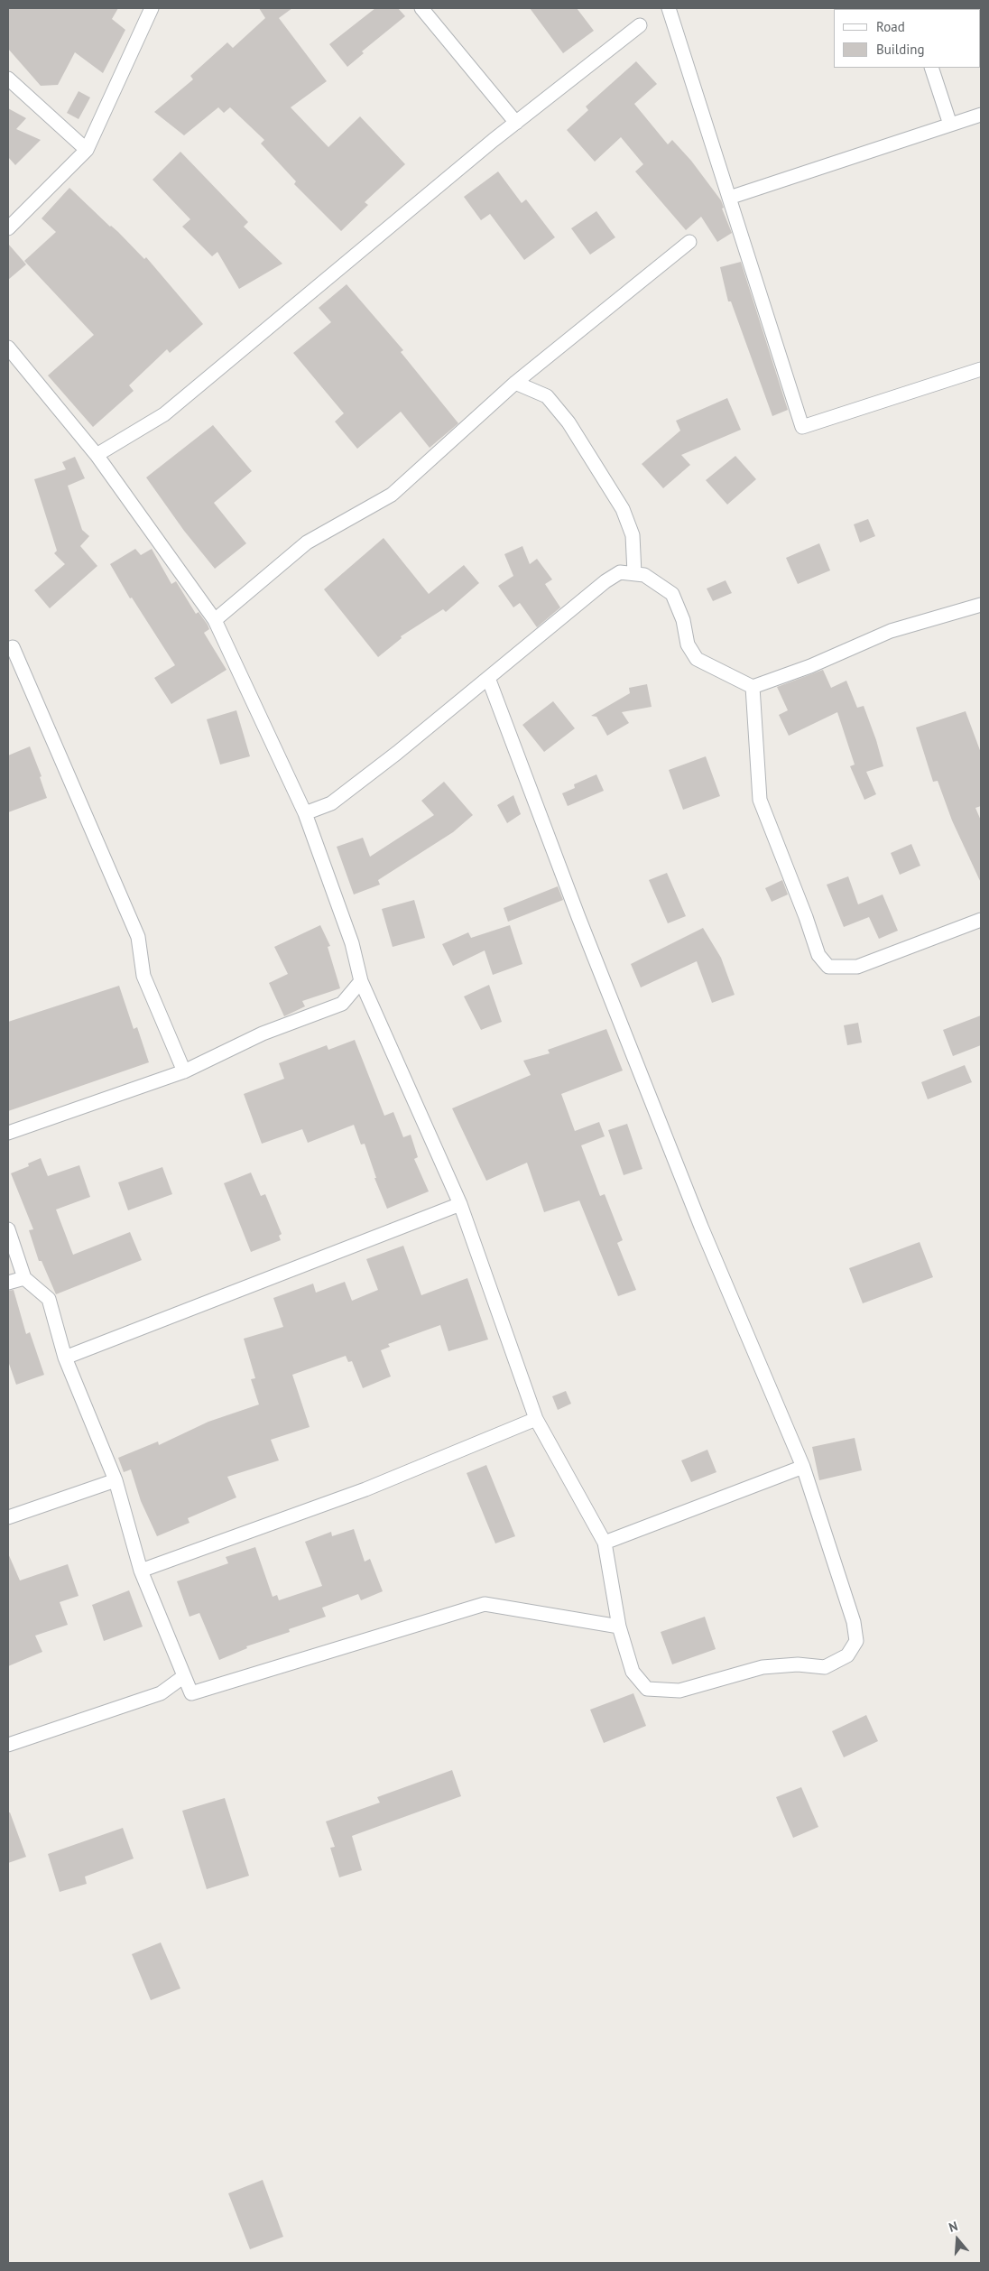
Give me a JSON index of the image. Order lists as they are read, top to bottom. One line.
{"legend":["Road","Building"],"north":"top"}
